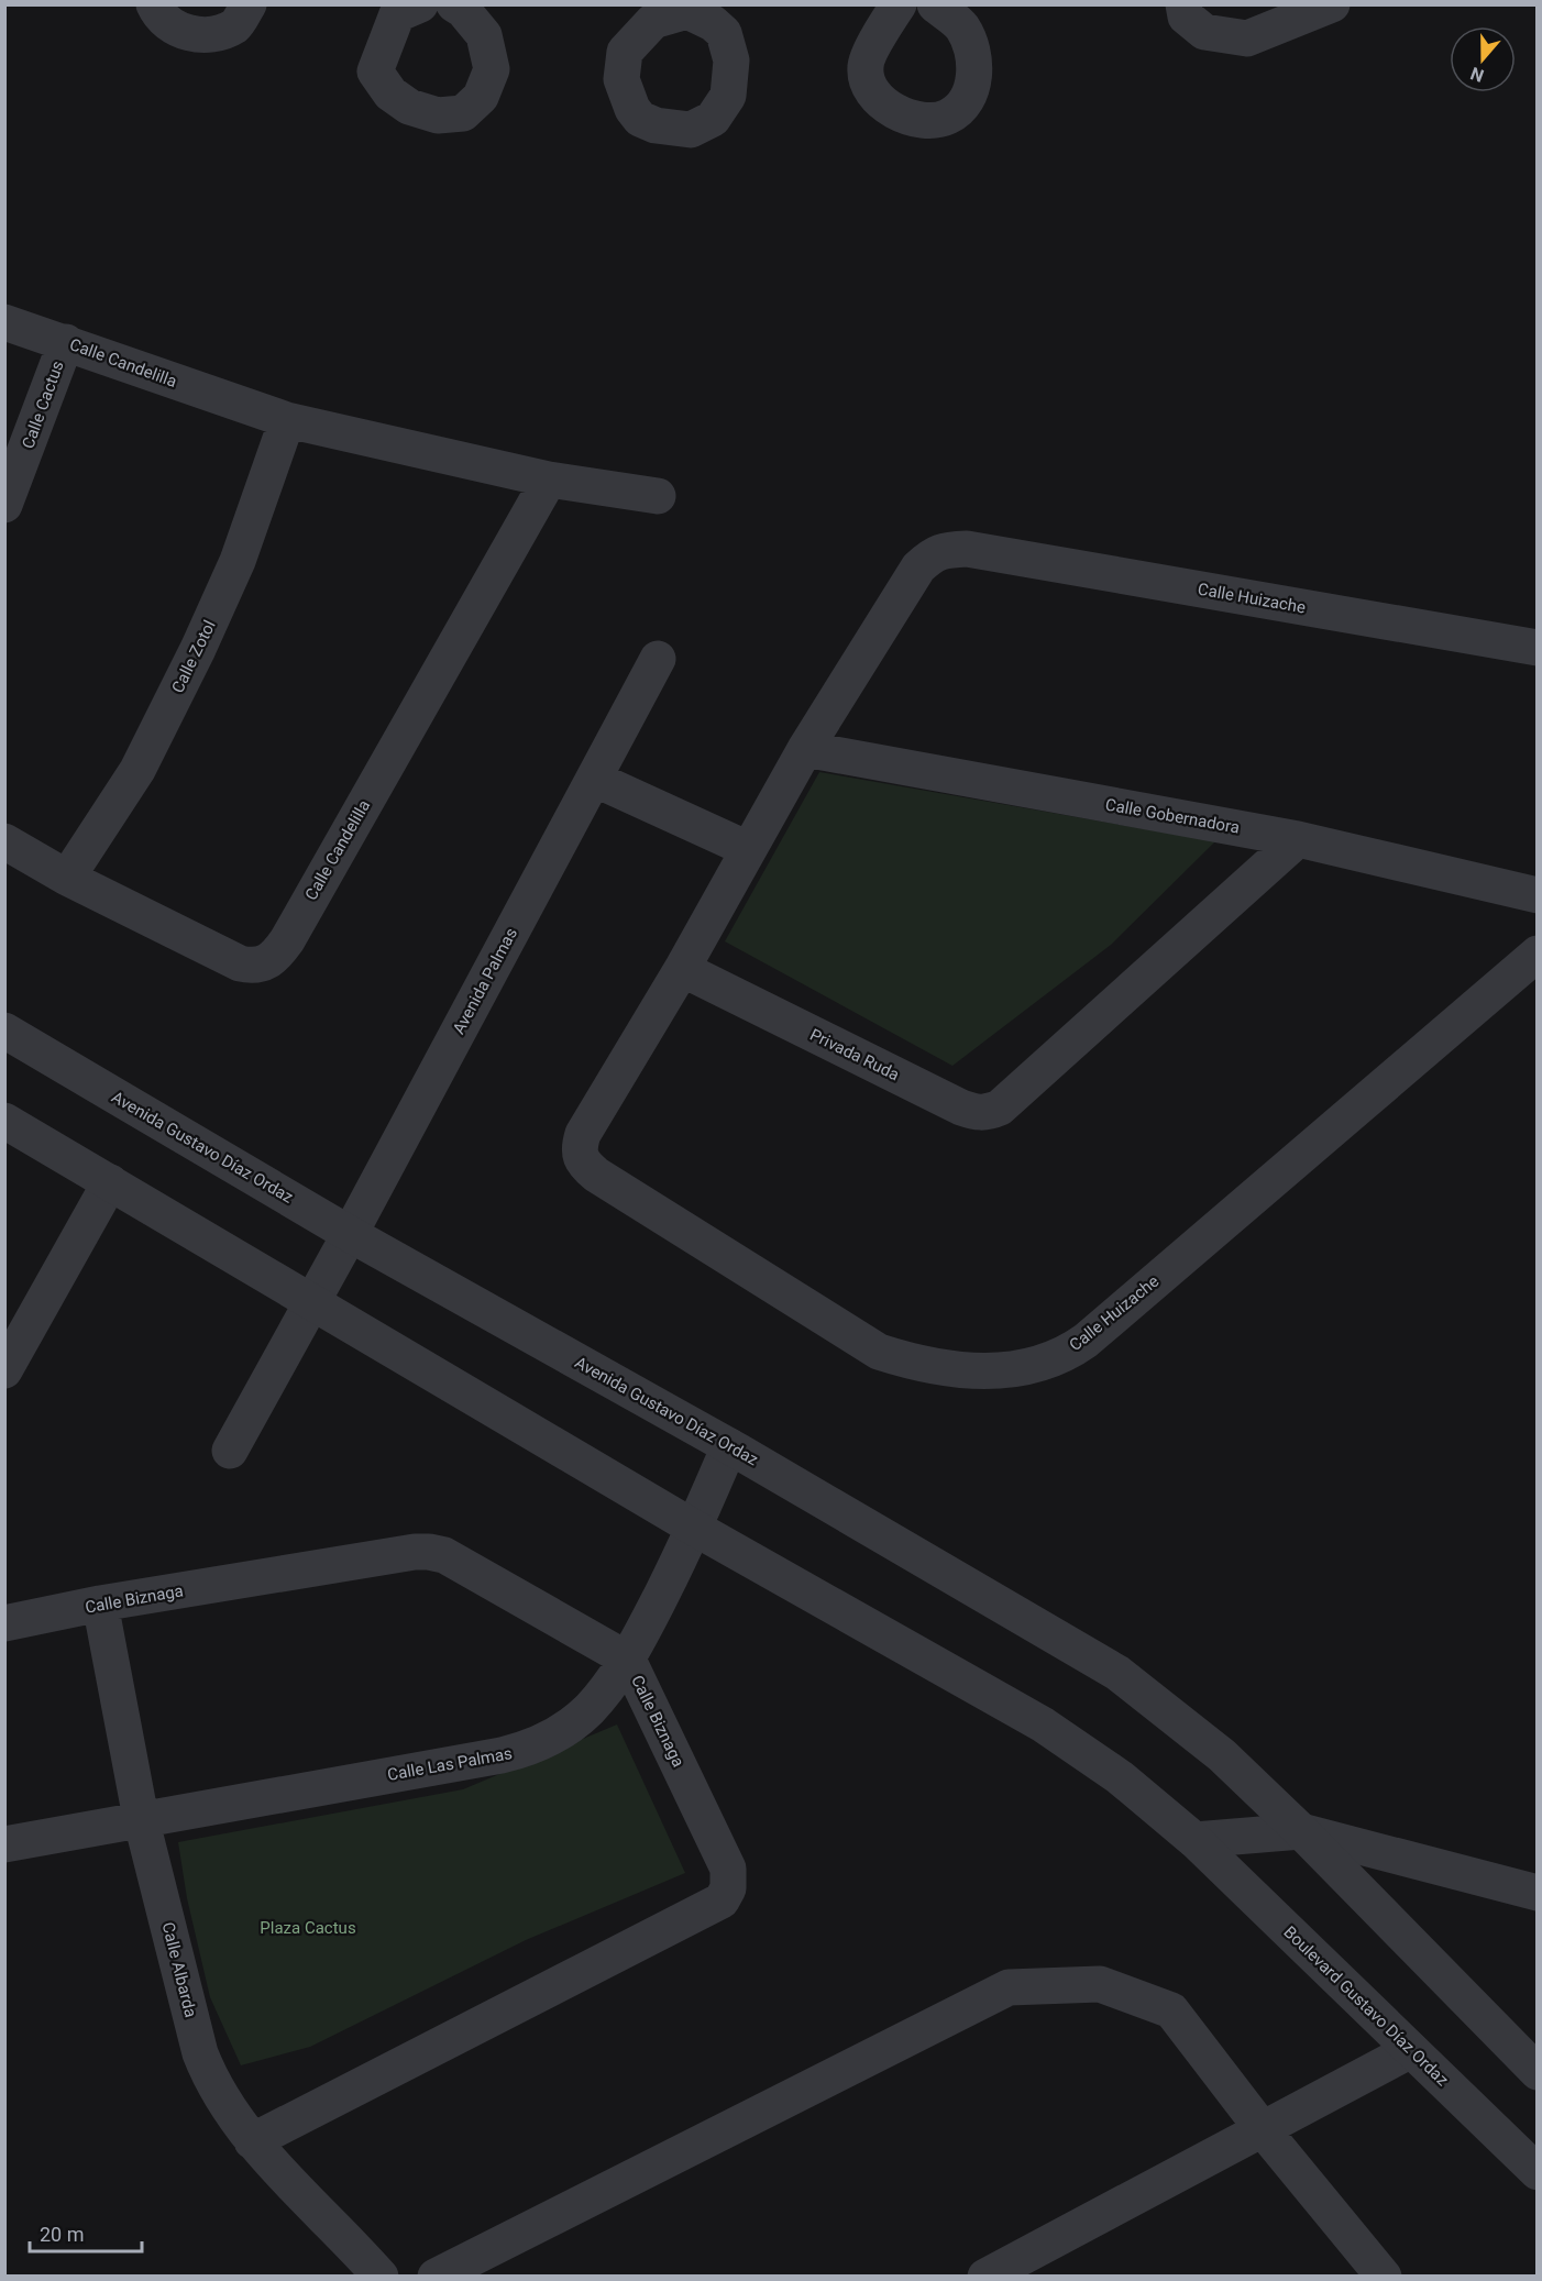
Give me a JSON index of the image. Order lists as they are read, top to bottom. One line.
{"streets":{"street":["Calle Candelilla","Calle Cactus","Calle Huizache","Calle Zotol","Calle Gobernadora","Avenida Palmas","Privada Ruda","Avenida Gustavo Díaz Ordaz","Calle Biznaga","Calle Las Palmas","Calle Albarda","Boulevard Gustavo Díaz Ordaz"]},"crossings":[["Calle Candelilla","Calle Cactus"],["Calle Candelilla","Calle Zotol"],["Calle Huizache","Calle Gobernadora"],["Calle Huizache","Privada Ruda"],["Calle Gobernadora","Privada Ruda"],["Avenida Palmas","Avenida Gustavo Díaz Ordaz"],["Avenida Gustavo Díaz Ordaz","Calle Las Palmas"],["Calle Biznaga","Calle Las Palmas"],["Calle Biznaga","Calle Albarda"],["Calle Las Palmas","Calle Albarda"]],"parks":["Plaza Cactus"],"scale_bar":"20 m","north":"bottom"}
